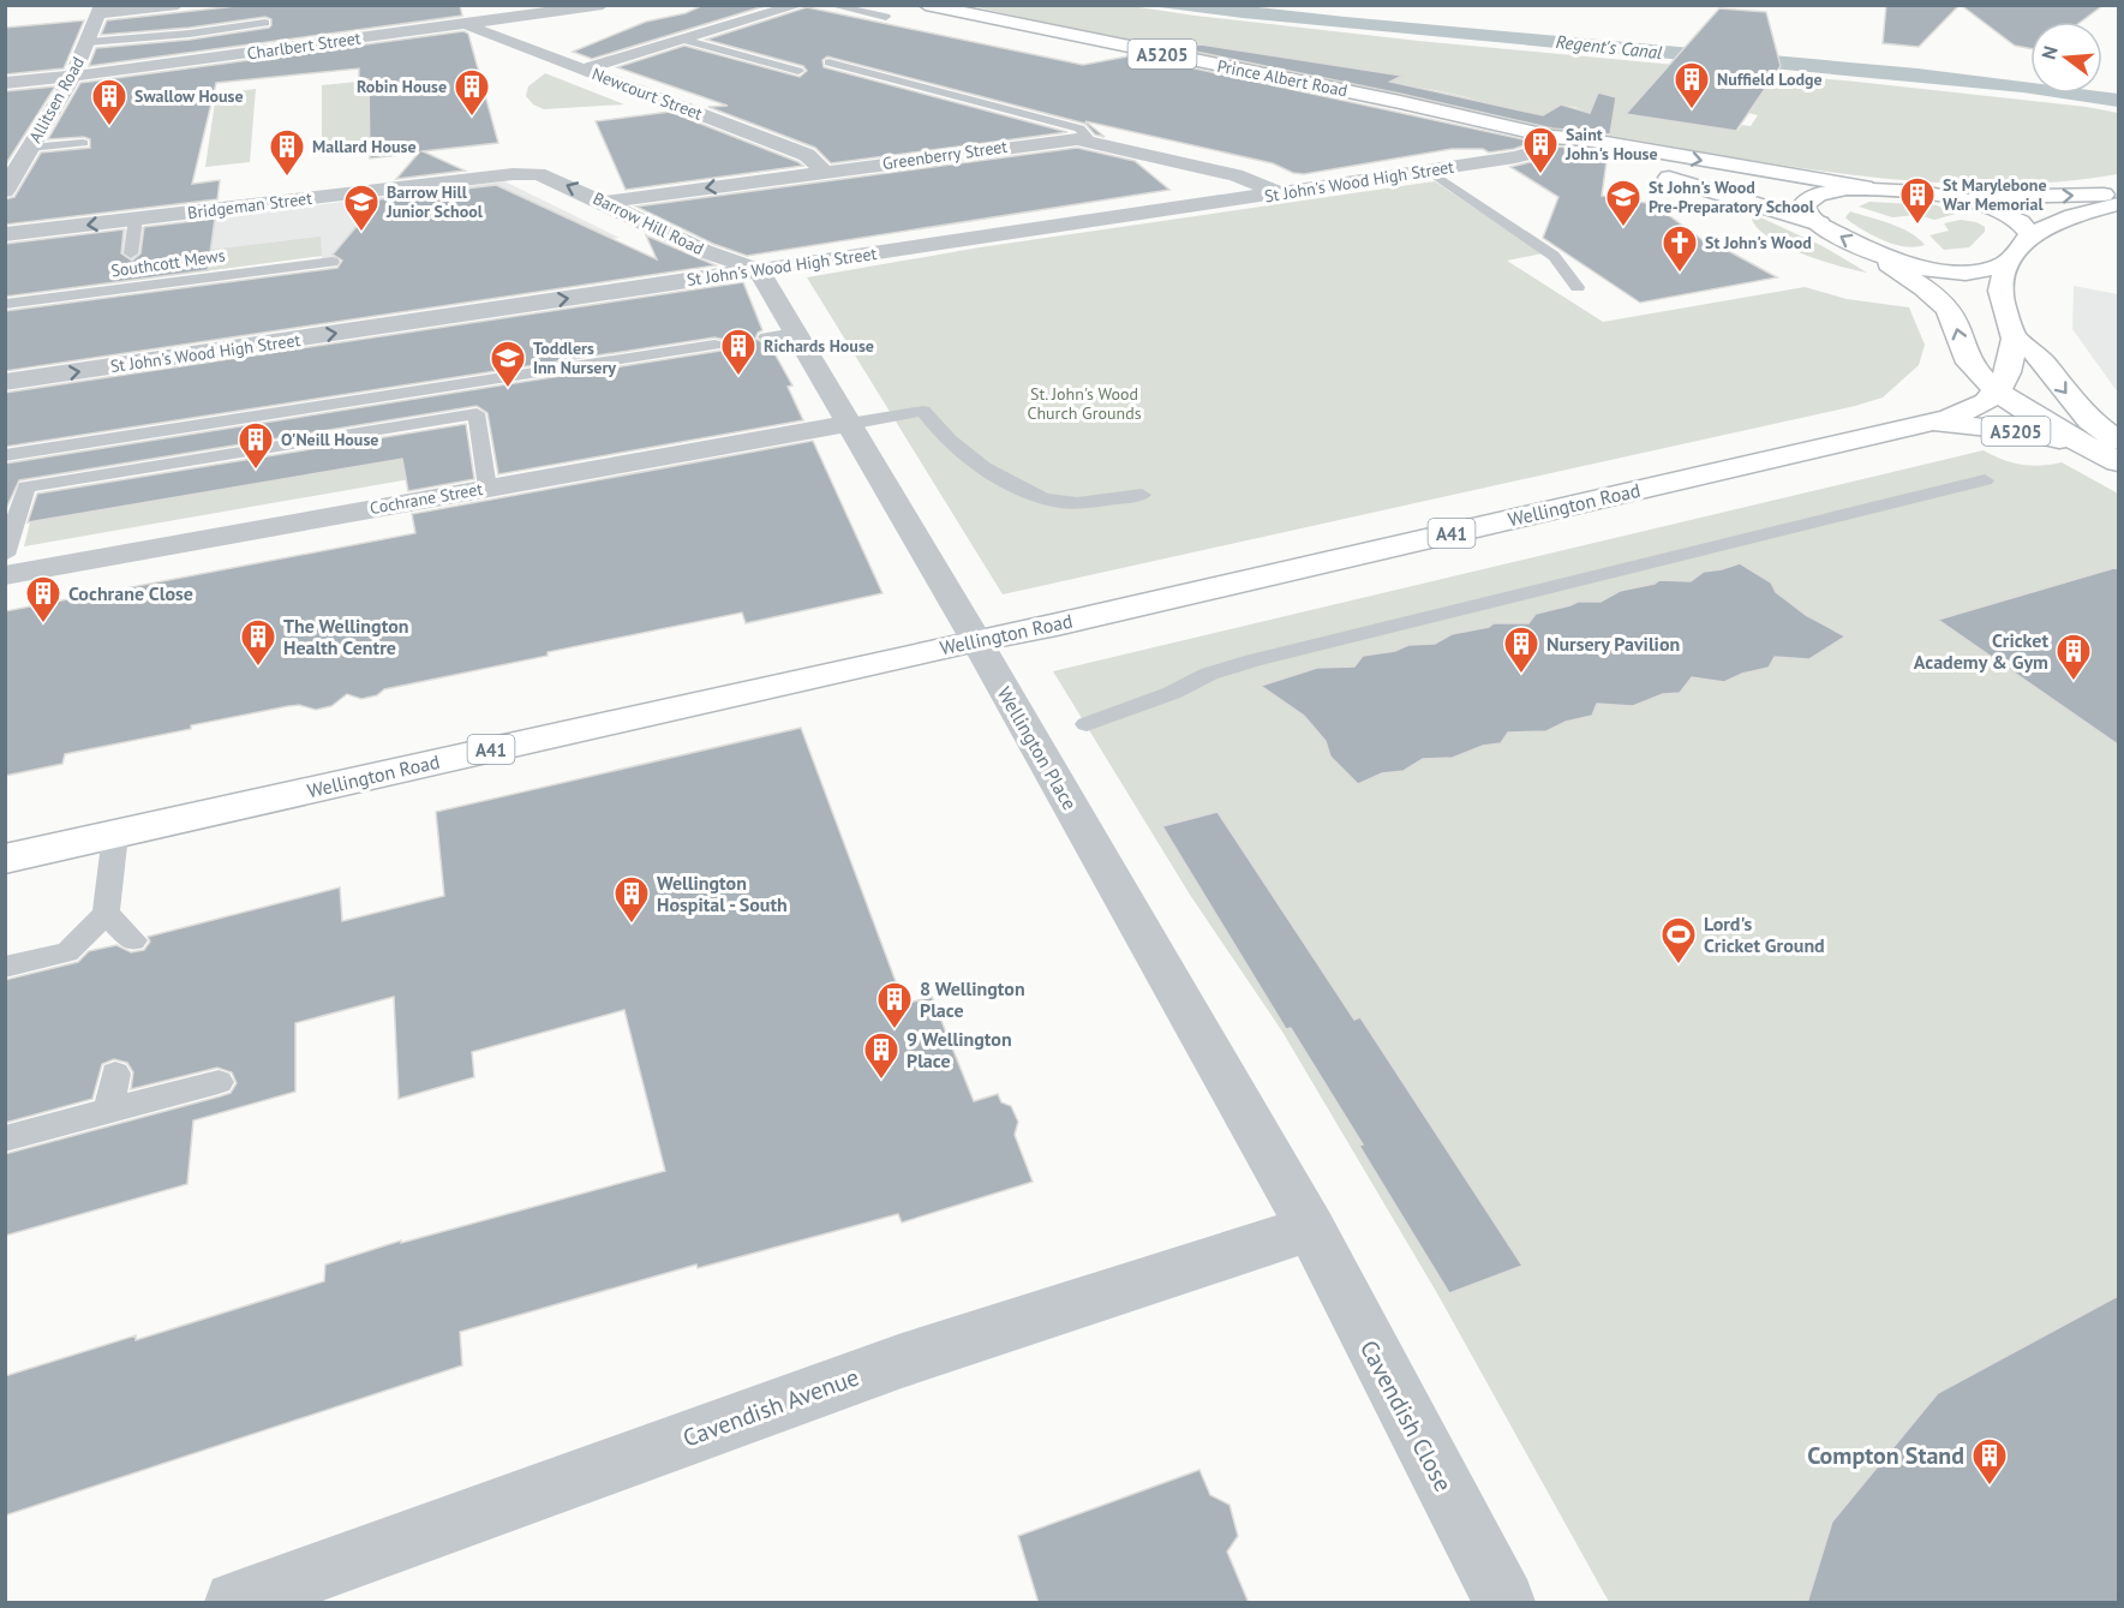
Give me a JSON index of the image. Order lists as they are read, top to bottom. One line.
{"streets":{"main road":["A5205","Prince Albert Road","Wellington Road","A41"],"street":["Charlbert Street","Newcourt Street","Allitsen Road","Greenberry Street","St John's Wood High Street","Bridgeman Street","Barrow Hill Road","Cochrane Street","Wellington Place","Cavendish Avenue","Cavendish Close"],"lane":["Southcott Mews"]},"crossings":[["Charlbert Street","Newcourt Street"],["Charlbert Street","Allitsen Road"],["A5205","Wellington Road"],["Prince Albert Road","St John's Wood High Street"],["Newcourt Street","Greenberry Street"],["Greenberry Street","St John's Wood High Street"],["Greenberry Street","Barrow Hill Road"],["St John's Wood High Street","Barrow Hill Road"],["St John's Wood High Street","Wellington Place"],["Bridgeman Street","Barrow Hill Road"],["Barrow Hill Road","Wellington Place"],["Cochrane Street","Wellington Place"],["Wellington Road","Wellington Place"],["Wellington Place","Cavendish Avenue"],["Wellington Place","Cavendish Close"],["Cavendish Avenue","Cavendish Close"]],"one_way":["St John's Wood High Street"],"water":["Regent's Canal"],"parks":["St. John's Wood Church Grounds"],"places":{"building":["Nuffield Lodge","Robin House","Swallow House","Saint John's House","Mallard House","St Marylebone War Memorial","Richards House","O'Neill House","Cochrane Close","The Wellington Health Centre","Nursery Pavilion","Cricket Academy & Gym","Wellington Hospital - South","8 Wellington Place","9 Wellington Place","Compton Stand"],"school or university":["St John's Wood Pre-Preparatory School","Barrow Hill Junior School","Toddlers Inn Nursery"],"church":["St John's Wood"],"sports":["Lord's Cricket Ground"]},"north":"left"}
